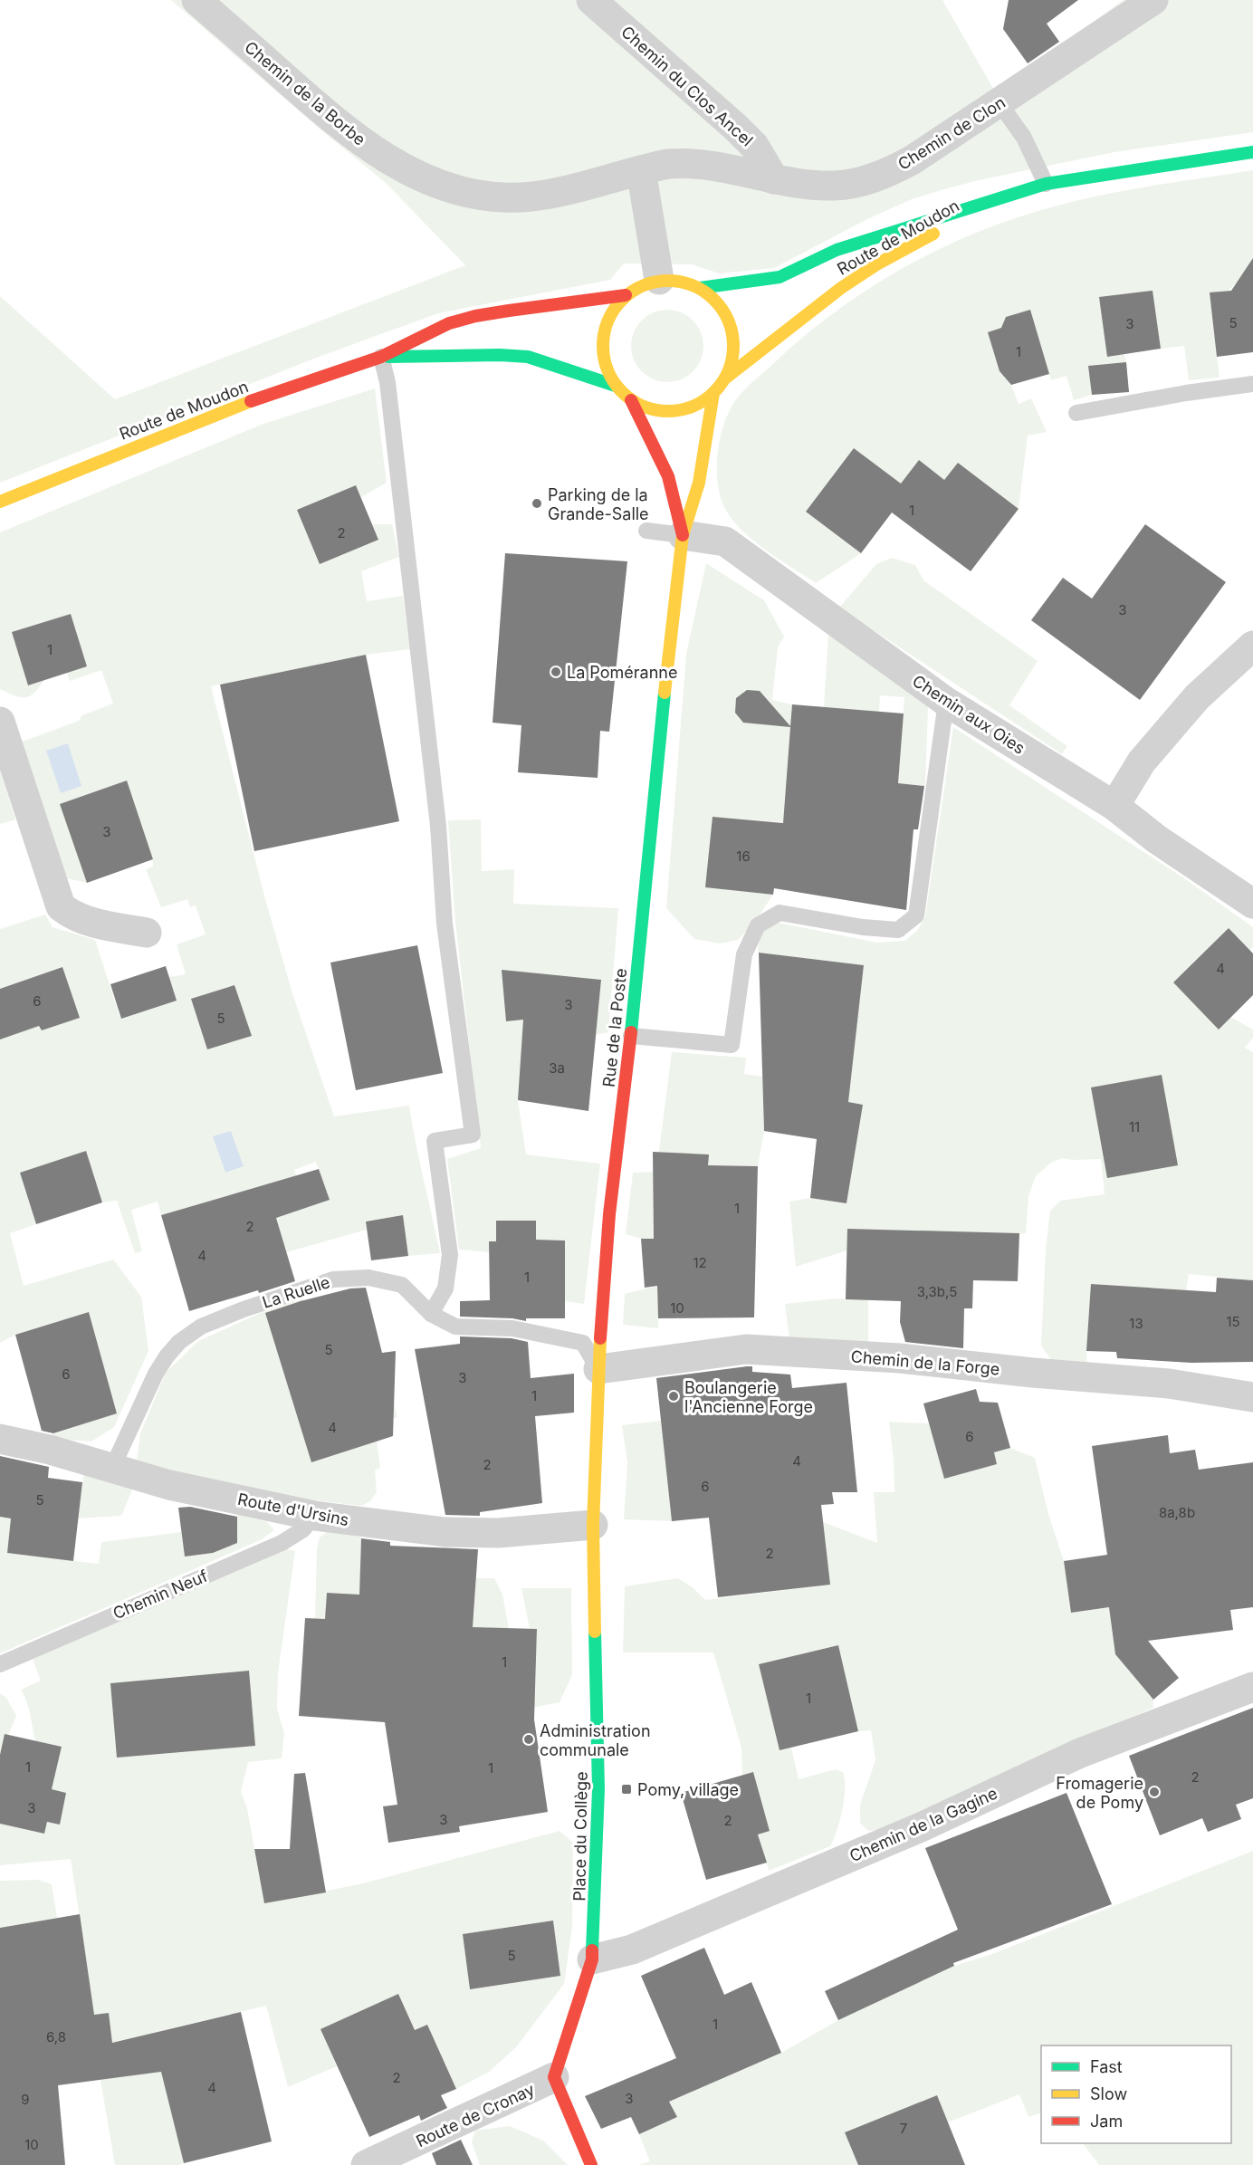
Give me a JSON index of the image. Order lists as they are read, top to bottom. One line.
{"streets":{"main road":["Route de Moudon","Rue de la Poste","Place du Collège"],"street":["Chemin du Clos Ancel","Chemin de la Borbe","Chemin de Clon","Chemin aux Oies","Chemin de la Forge","Route d'Ursins","Chemin de la Gagine","Route de Cronay"],"lane":["La Ruelle","Chemin Neuf"]},"crossings":[["Chemin du Clos Ancel","Chemin de Clon"],["Chemin de la Borbe","Chemin de Clon"],["Route de Moudon","Rue de la Poste"],["Chemin aux Oies","Rue de la Poste"],["Rue de la Poste","Chemin de la Forge"],["Rue de la Poste","Route d'Ursins"],["Rue de la Poste","Place du Collège"],["La Ruelle","Route d'Ursins"],["Route d'Ursins","Chemin Neuf"],["Route d'Ursins","Place du Collège"],["Chemin de la Gagine","Place du Collège"],["Place du Collège","Route de Cronay"]],"places":{"other":["Parking de la Grande-Salle","La Poméranne","Boulangerie l'Ancienne Forge","Administration communale","Fromagerie de Pomy"],"transit":["Pomy, village"]},"house_numbers":["5","3","1","1","2","3","1","3","16","4","6","3","5","3a","11","1","2","4","12","1","3,3b,5","10","15","13","5","6","3","1","4","6","4","2","6","5","8a,8b","2","1","1","1","1","2","3","3","2","5","1","6,8","2","4","3","9","7","10"],"legend":["Fast","Slow","Jam"]}
